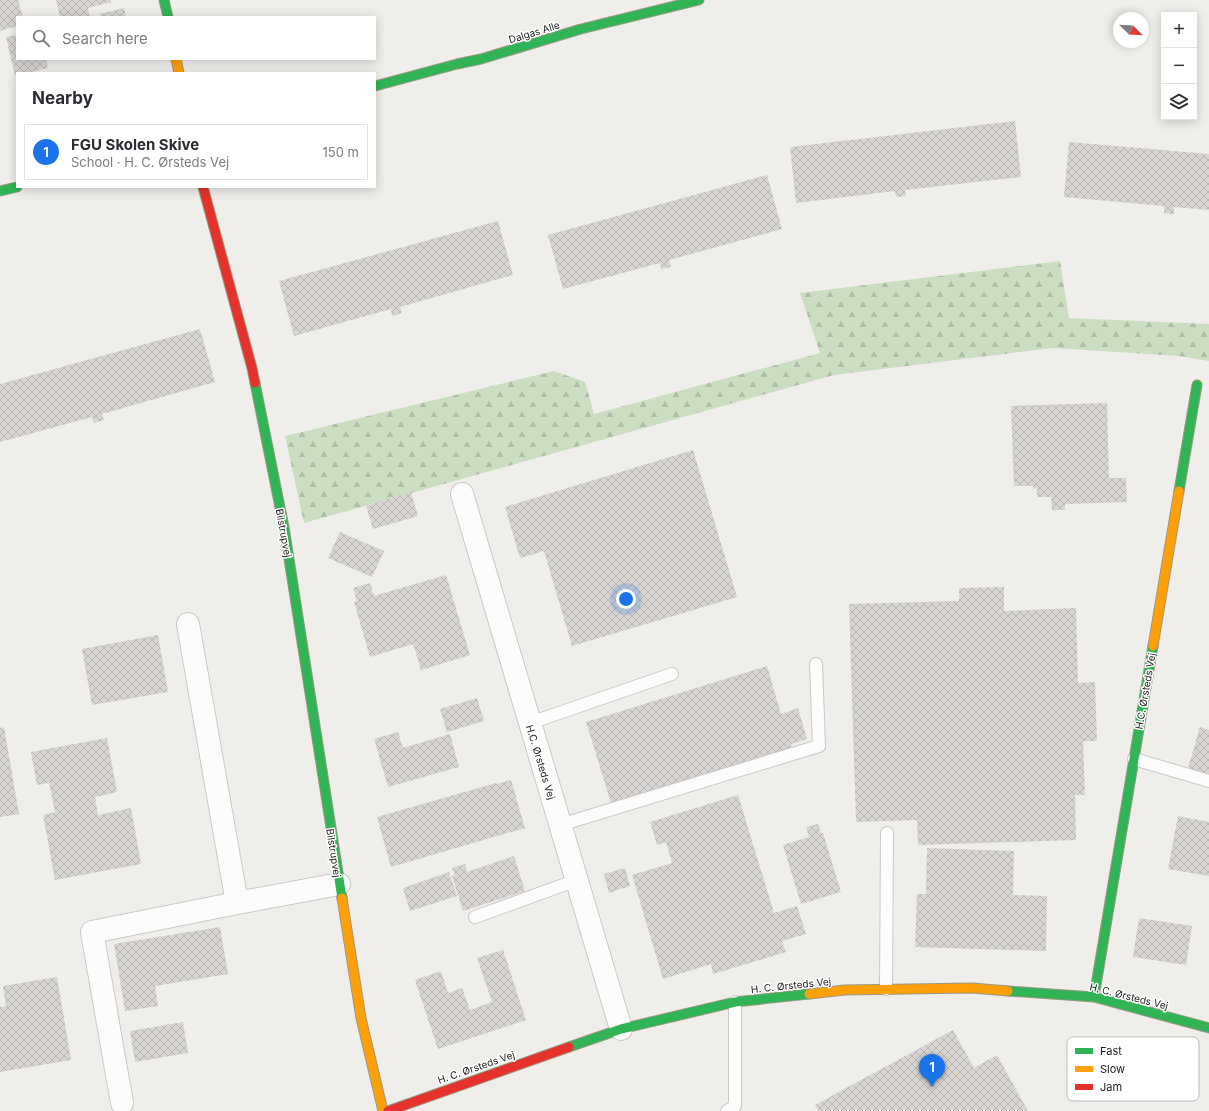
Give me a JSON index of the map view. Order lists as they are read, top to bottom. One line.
{"streets":{"street":["Dalgas Alle","Bilstrupvej","H.C. Ørsteds Vej","H. C. Ørsteds Vej"]},"crossings":[["H.C. Ørsteds Vej","H. C. Ørsteds Vej"]],"legend":["Fast","Slow","Jam"],"north":"bottom right","page":{"map_buttons":["+","−"],"search":"Search here","heading":"Nearby","list":[{"mark":"1","name":"FGU Skolen Skive","note":"School · H. C. Ørsteds Vej","value":"150 m"}],"pins":"1"}}
